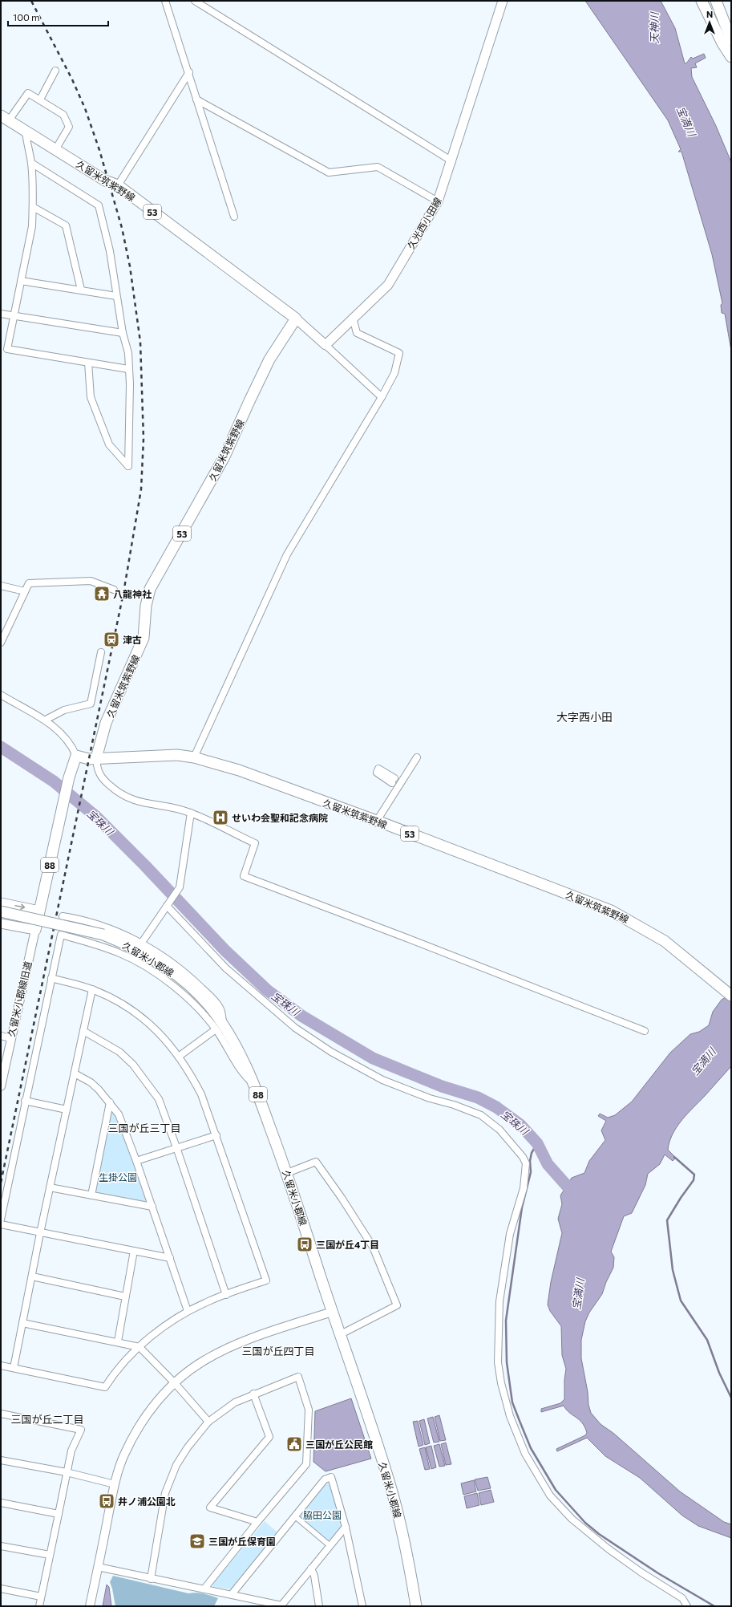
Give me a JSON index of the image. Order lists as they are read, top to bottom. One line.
{"streets":{"main road":["久留米筑紫野線","53","久光西小田線","88","久留米小郡線"],"street":["久留米小郡線旧道"]},"crossings":[["88","久留米小郡線旧道"]],"districts":["大字西小田","三国が丘三丁目","三国が丘四丁目","三国が丘二丁目"],"water":["天神川","宝満川","宝珠川"],"parks":["生掛公園","脇田公園"],"places":{"temple":["八龍神社"],"station":["津古"],"hospital":["せいわ会聖和記念病院"],"bus stop":["三国が丘4丁目","井ノ浦公園北"],"public building":["三国が丘公民館"],"school or university":["三国が丘保育園"]},"scale_bar":"100 m","north":"top"}
